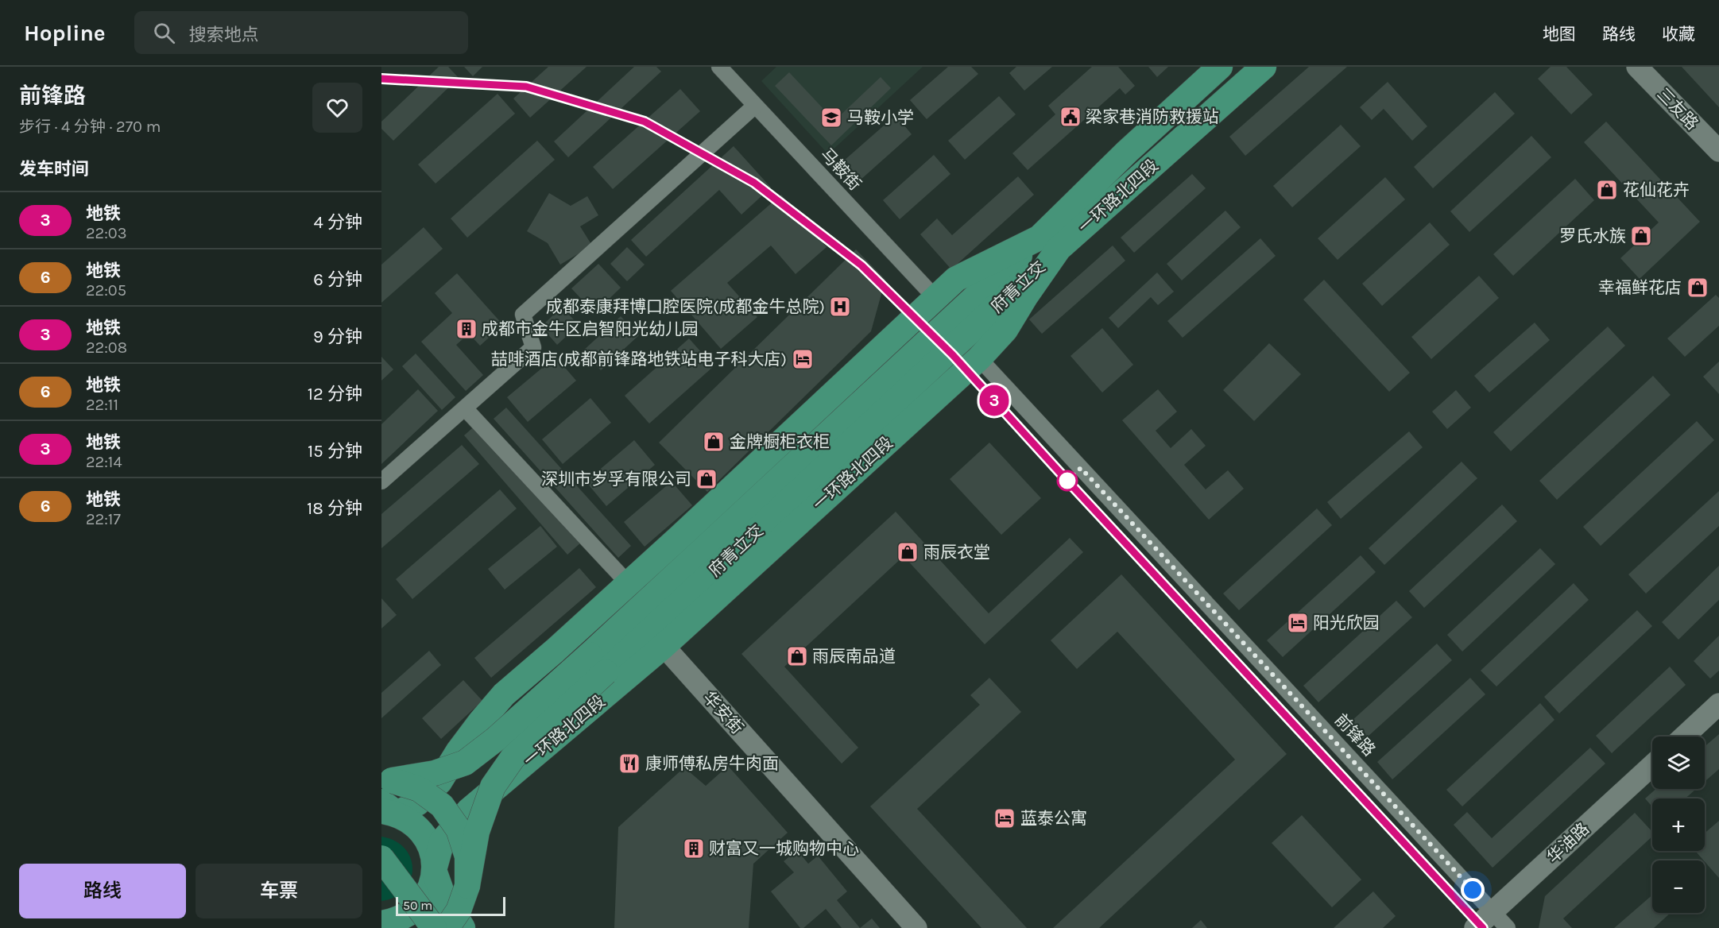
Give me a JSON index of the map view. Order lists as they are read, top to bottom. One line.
{"streets":{"main road":["一环路北四段","府青立交"],"street":["三友路","马鞍街","华安街","前锋路","华油路"]},"crossings":[["马鞍街","一环路北四段"],["一环路北四段","府青立交"],["一环路北四段","华安街"],["一环路北四段","前锋路"],["前锋路","华油路"]],"places":{"public building":["梁家巷消防救援站"],"school or university":["马鞍小学"],"shop":["花仙花卉","罗氏水族","幸福鲜花店","金牌橱柜衣柜","深圳市岁孚有限公司","雨辰衣堂","雨辰南品道"],"hospital":["成都泰康拜博口腔医院(成都金牛总院)"],"building":["成都市金牛区启智阳光幼儿园","财富又一城购物中心"],"hotel":["喆啡酒店(成都前锋路地铁站电子科大店)","阳光欣园","蓝泰公寓"],"restaurant":["康师傅私房牛肉面"]},"lines":["metro line 3"],"scale_bar":"50 m","page":{"header":"Hopline","search":"搜索地点","nav":["地图","路线","收藏"],"heading":[["前锋路","步行 · 4 分钟 · 270 m"],"发车时间"],"on_map":"3","list":[{"mark":"3","name":"地铁","note":"22:03","value":"4 分钟"},{"mark":"6","name":"地铁","note":"22:05","value":"6 分钟"},{"mark":"3","name":"地铁","note":"22:08","value":"9 分钟"},{"mark":"6","name":"地铁","note":"22:11","value":"12 分钟"},{"mark":"3","name":"地铁","note":"22:14","value":"15 分钟"},{"mark":"6","name":"地铁","note":"22:17","value":"18 分钟"}],"map_buttons":["+","−"],"buttons":["路线","车票"],"scale":"50 m"}}
